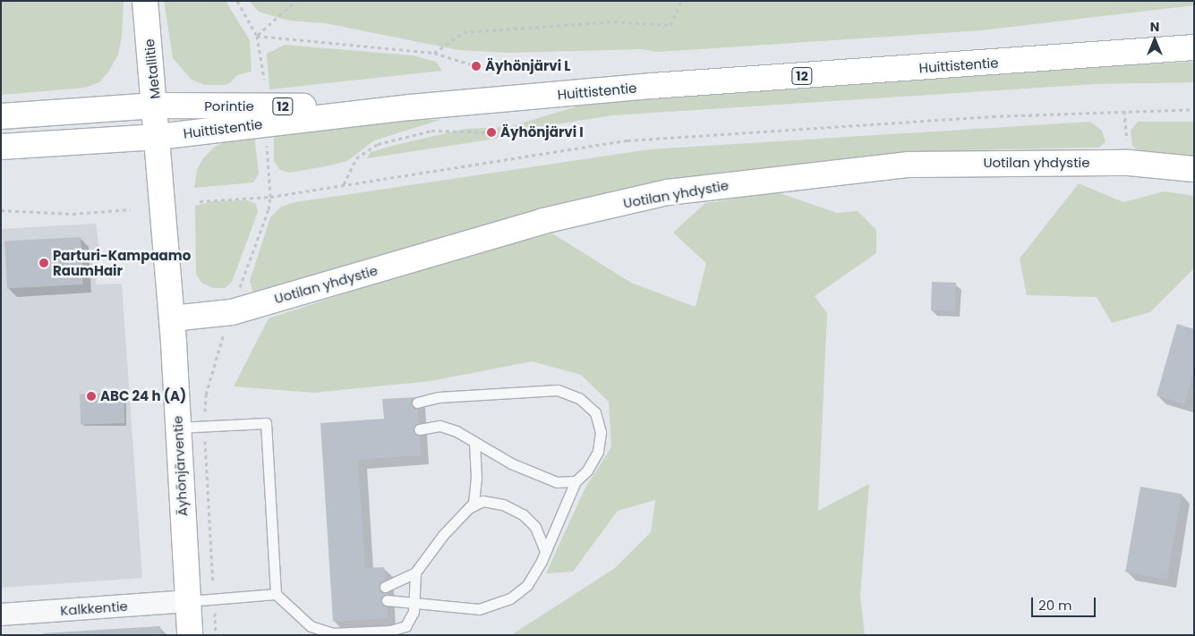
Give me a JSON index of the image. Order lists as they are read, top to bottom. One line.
{"streets":{"main road":["Huittistentie","Metallitie","12","Porintie","Uotilan yhdystie","Äyhönjärventie"],"street":["Kalkkentie"]},"crossings":[["Huittistentie","Metallitie"],["Huittistentie","Porintie"],["Huittistentie","Äyhönjärventie"],["Metallitie","12"],["Metallitie","Porintie"],["Metallitie","Äyhönjärventie"],["12","Porintie"],["Uotilan yhdystie","Äyhönjärventie"],["Äyhönjärventie","Kalkkentie"]],"places":["Äyhönjärvi L","Äyhönjärvi I","Parturi-Kampaamo RaumHair","ABC 24 h (A)"],"scale_bar":"20 m","north":"top"}
